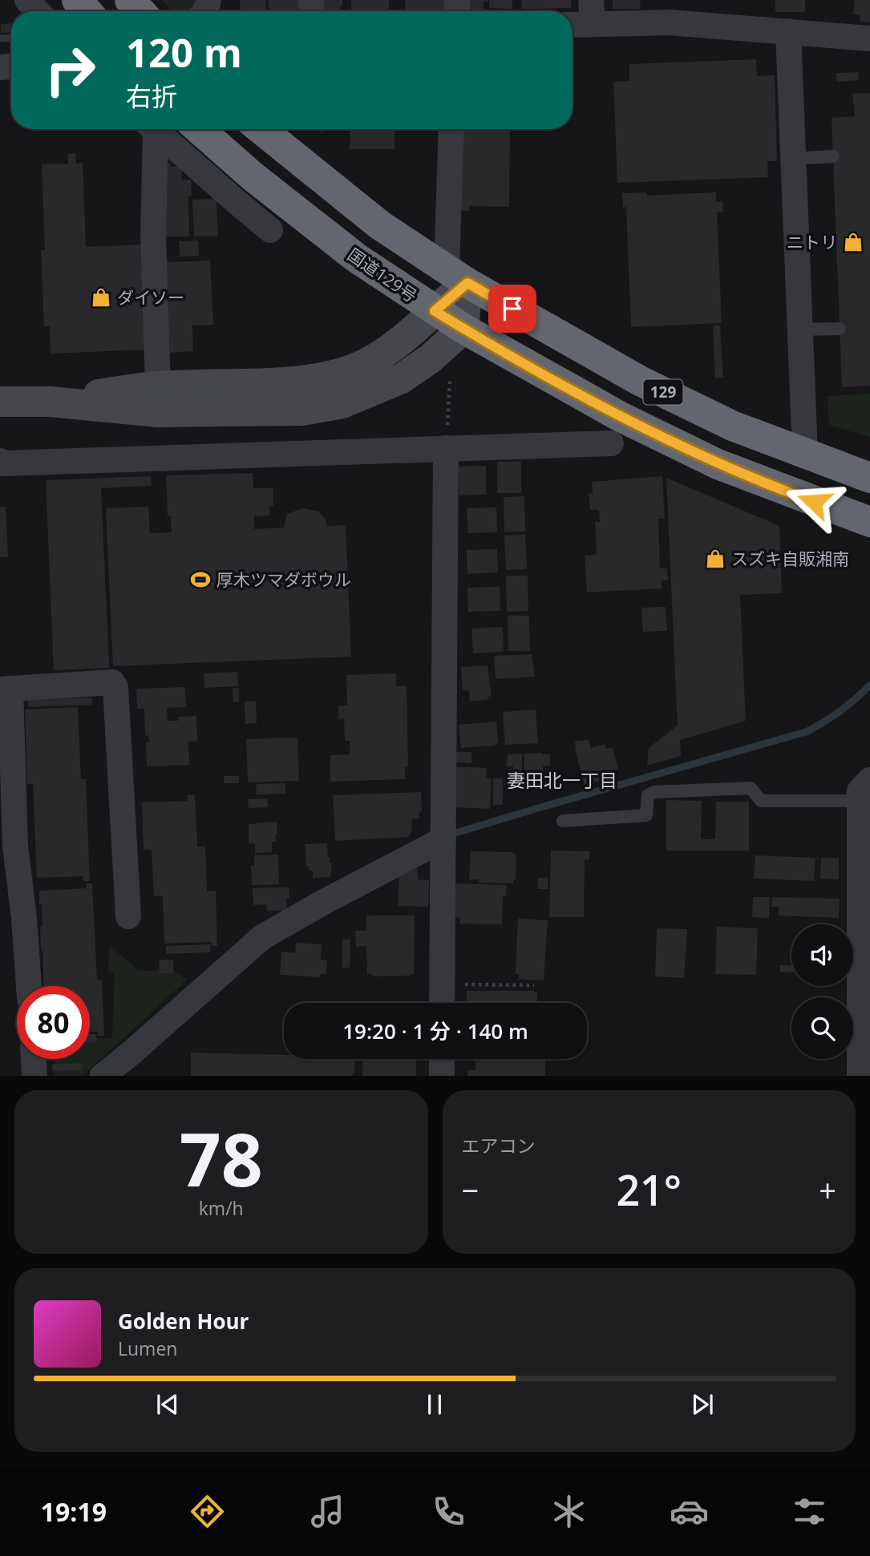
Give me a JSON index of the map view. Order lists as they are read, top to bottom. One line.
{"streets":{"highway":["国道129号","129"]},"districts":["妻田北一丁目"],"places":{"shop":["ニトリ","ダイソー","スズキ自販湘南"],"sports":["厚木ツマダボウル"]},"page":{"turn":["120 m","右折"],"limit":"80","trip":"19:20 · 1 分 · 140 m","tile":[["78","km/h"],"エアコン"],"heat":["−","21°","+"],"song":["Golden Hour","Lumen"],"tabs":"19:19"}}
